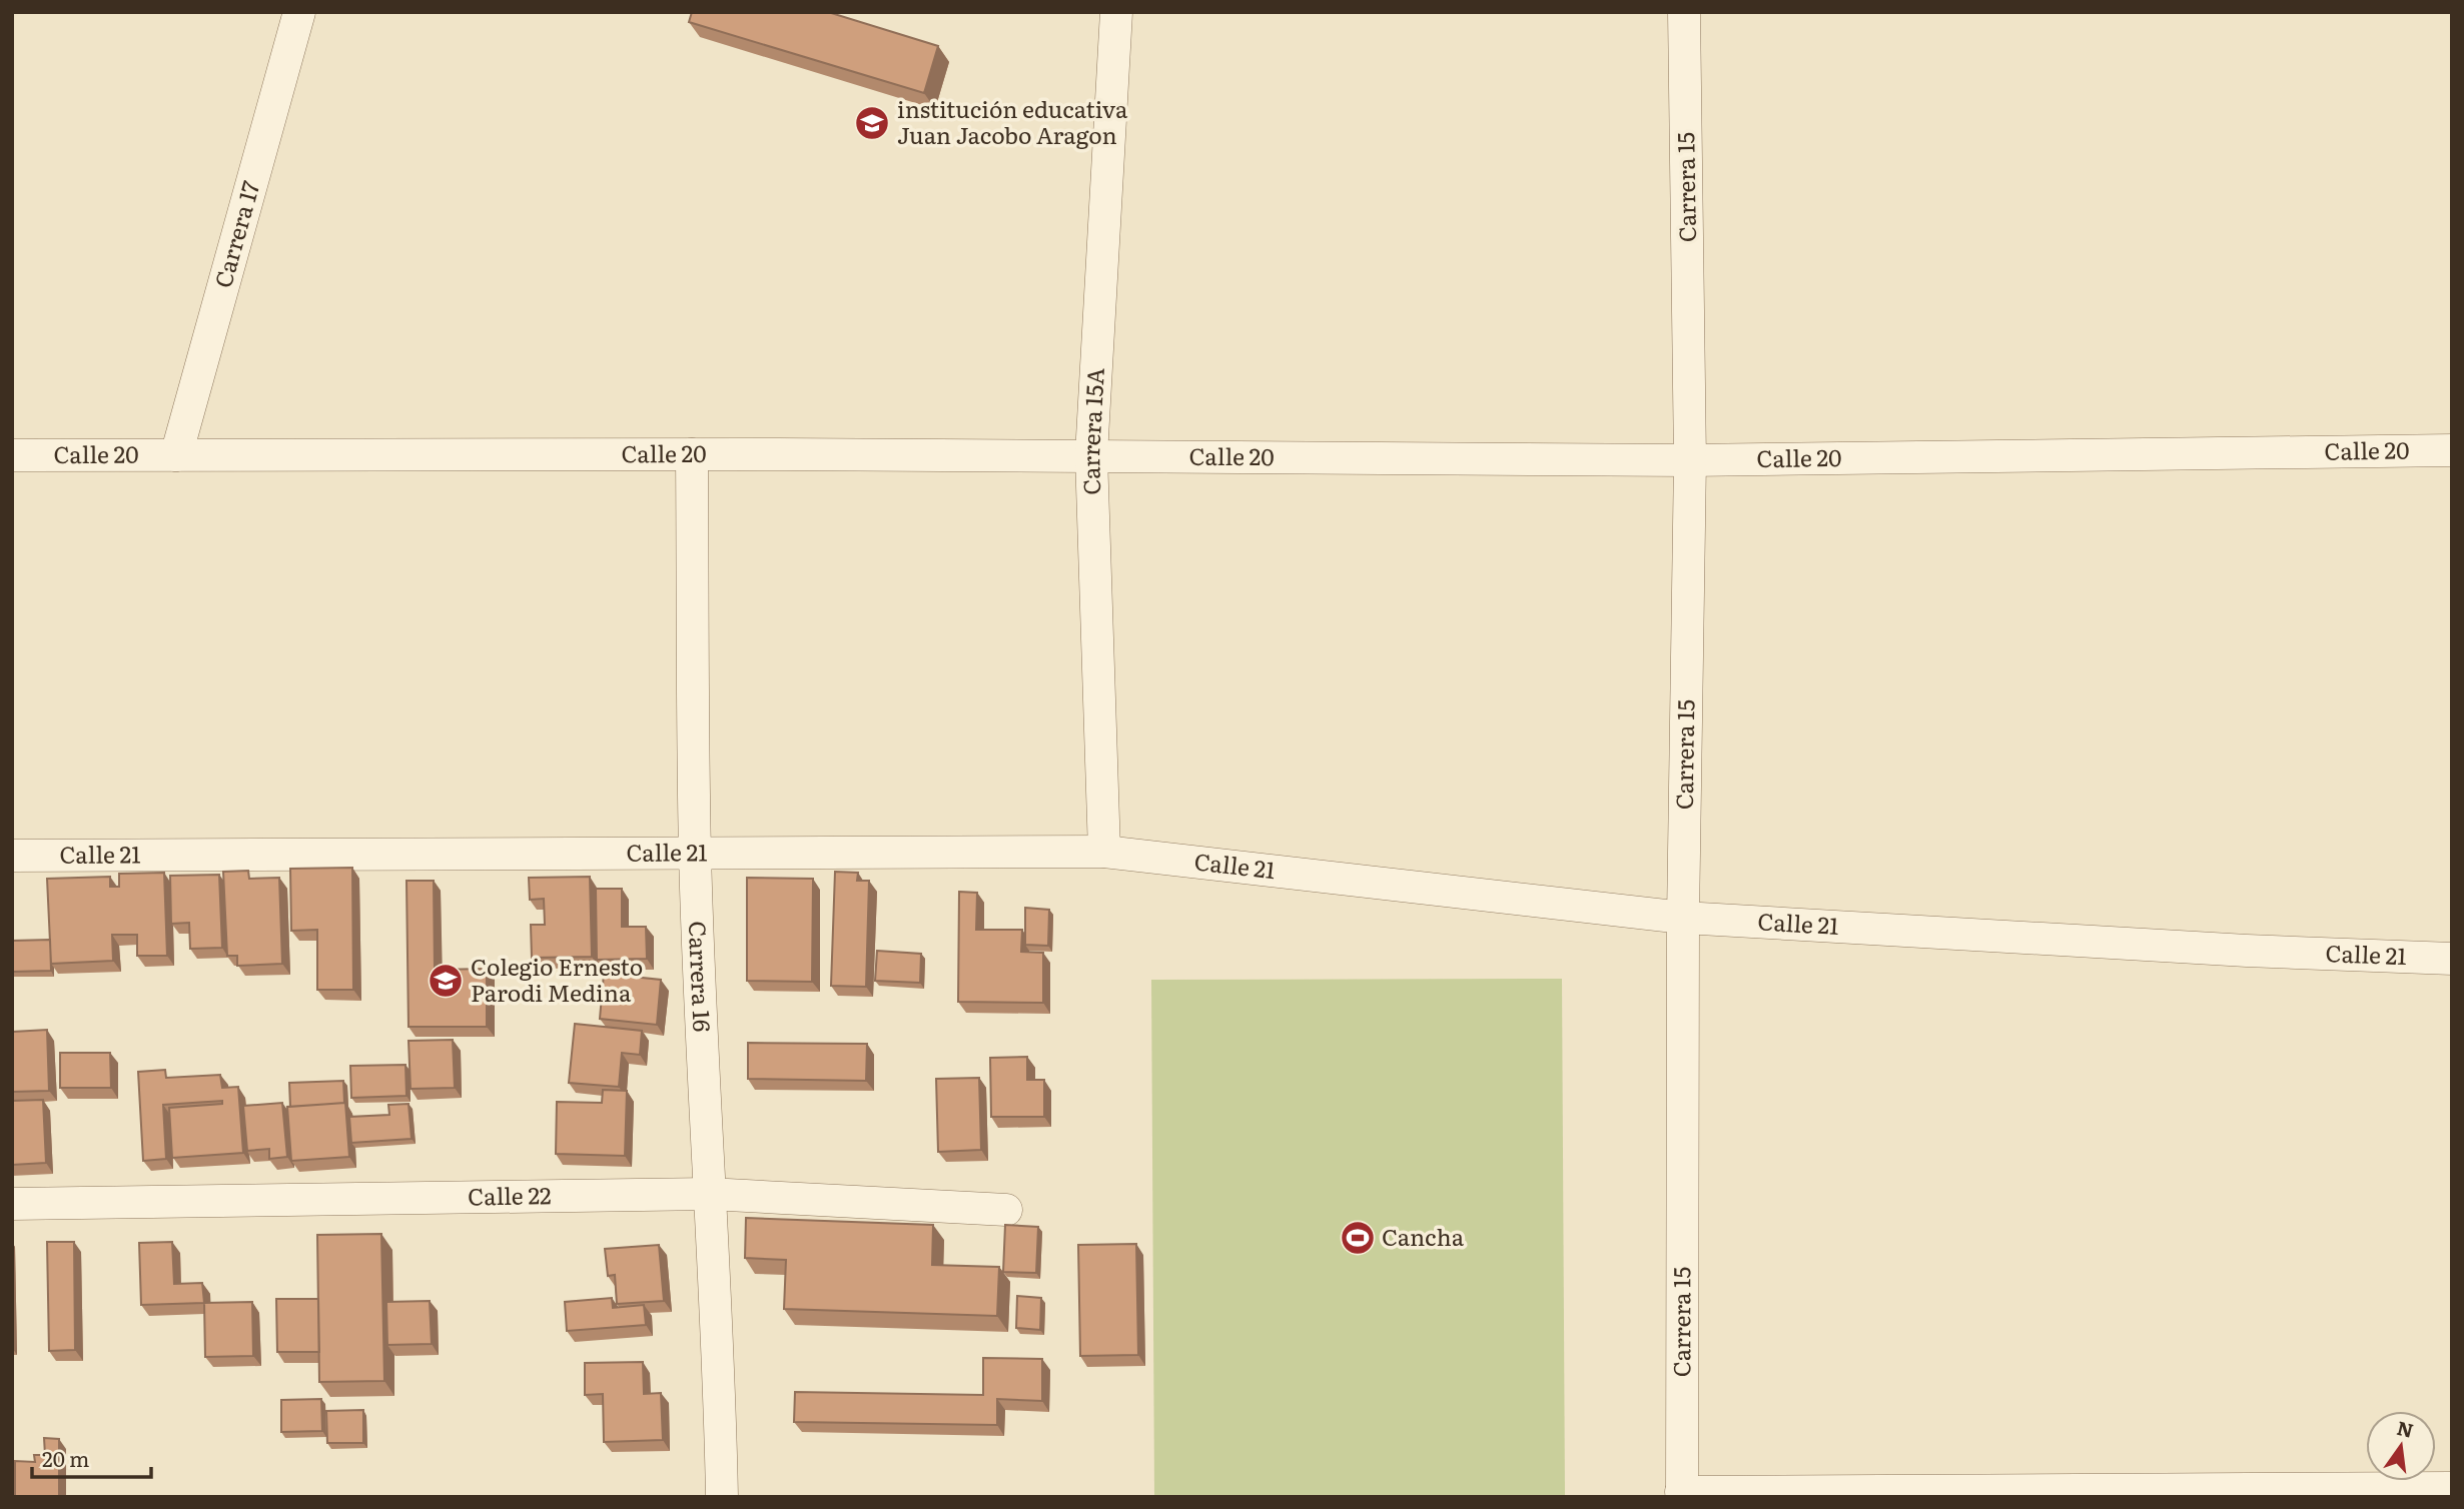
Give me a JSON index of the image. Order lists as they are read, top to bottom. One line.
{"streets":{"street":["Carrera 15","Carrera 17","Carrera 15A","Calle 20","Calle 21","Carrera 16","Calle 22"]},"crossings":[["Carrera 15","Calle 20"],["Carrera 15","Calle 21"],["Carrera 17","Calle 20"],["Carrera 15A","Calle 20"],["Carrera 15A","Calle 21"],["Calle 20","Carrera 16"],["Calle 21","Carrera 16"],["Carrera 16","Calle 22"]],"places":{"school or university":["institución educativa Juan Jacobo Aragon","Colegio Ernesto Parodi Medina"],"sports":["Cancha"]},"scale_bar":"20 m","north":"top"}
